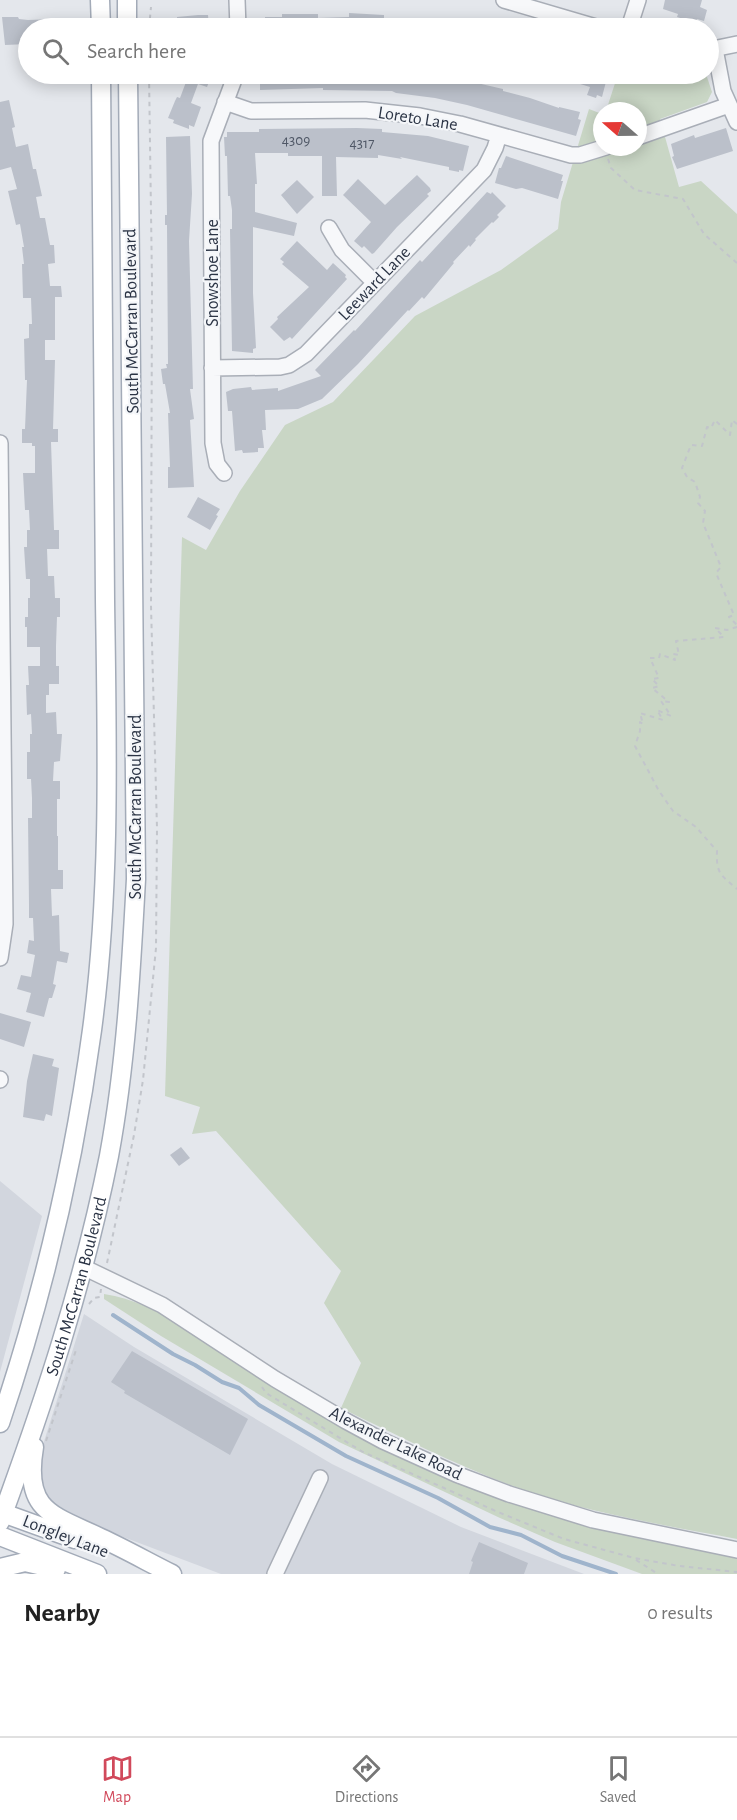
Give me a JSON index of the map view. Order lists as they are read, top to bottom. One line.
{"streets":{"main road":["South McCarran Boulevard","Longley Lane"],"street":["Loreto Lane","Snowshoe Lane","Leeward Lane","Alexander Lake Road"]},"crossings":[["Loreto Lane","Snowshoe Lane"],["Loreto Lane","Leeward Lane"],["Snowshoe Lane","Leeward Lane"],["South McCarran Boulevard","Alexander Lake Road"],["South McCarran Boulevard","Longley Lane"]],"house_numbers":["4309","4317"],"north":"left","page":{"search":"Search here","heading":["Nearby","0 results"],"nav":["Map","Directions","Saved"]}}
